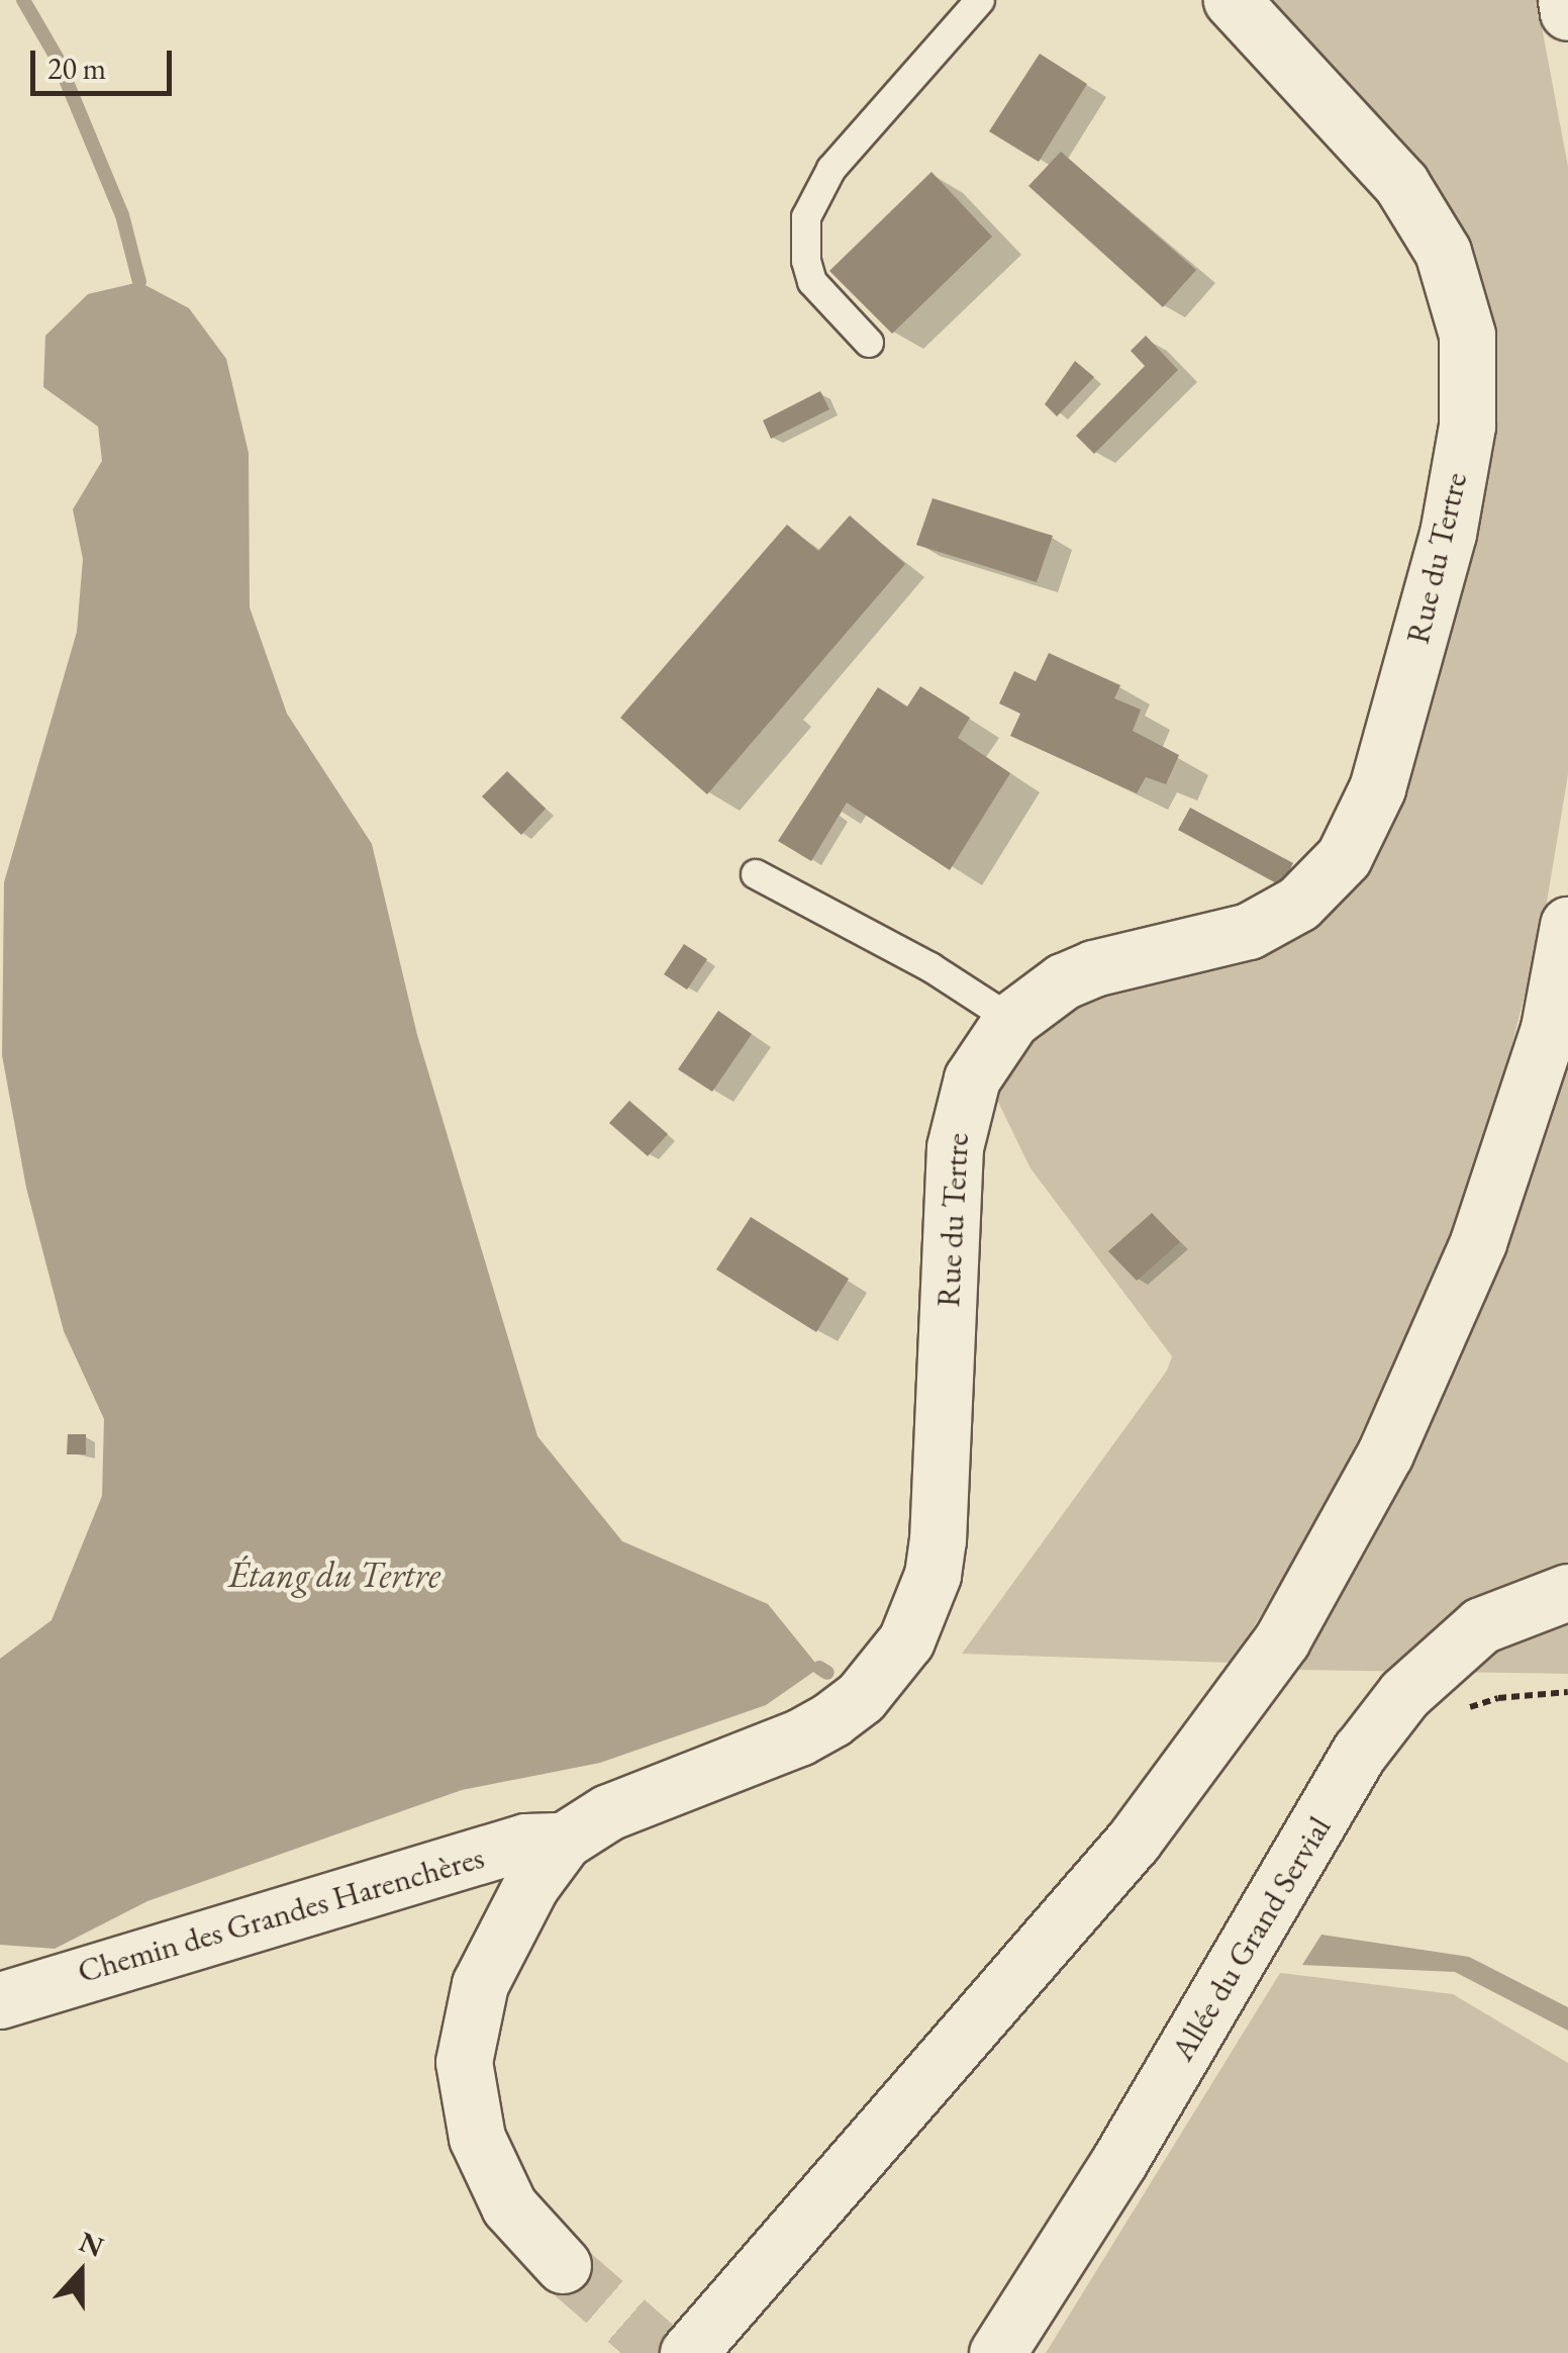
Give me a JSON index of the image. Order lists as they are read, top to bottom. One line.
{"streets":{"street":["Rue du Tertre","Chemin des Grandes Harenchères","Allée du Grand Servial"]},"crossings":[["Rue du Tertre","Chemin des Grandes Harenchères"]],"water":["Étang du Tertre"],"scale_bar":"20 m","north":"top"}
